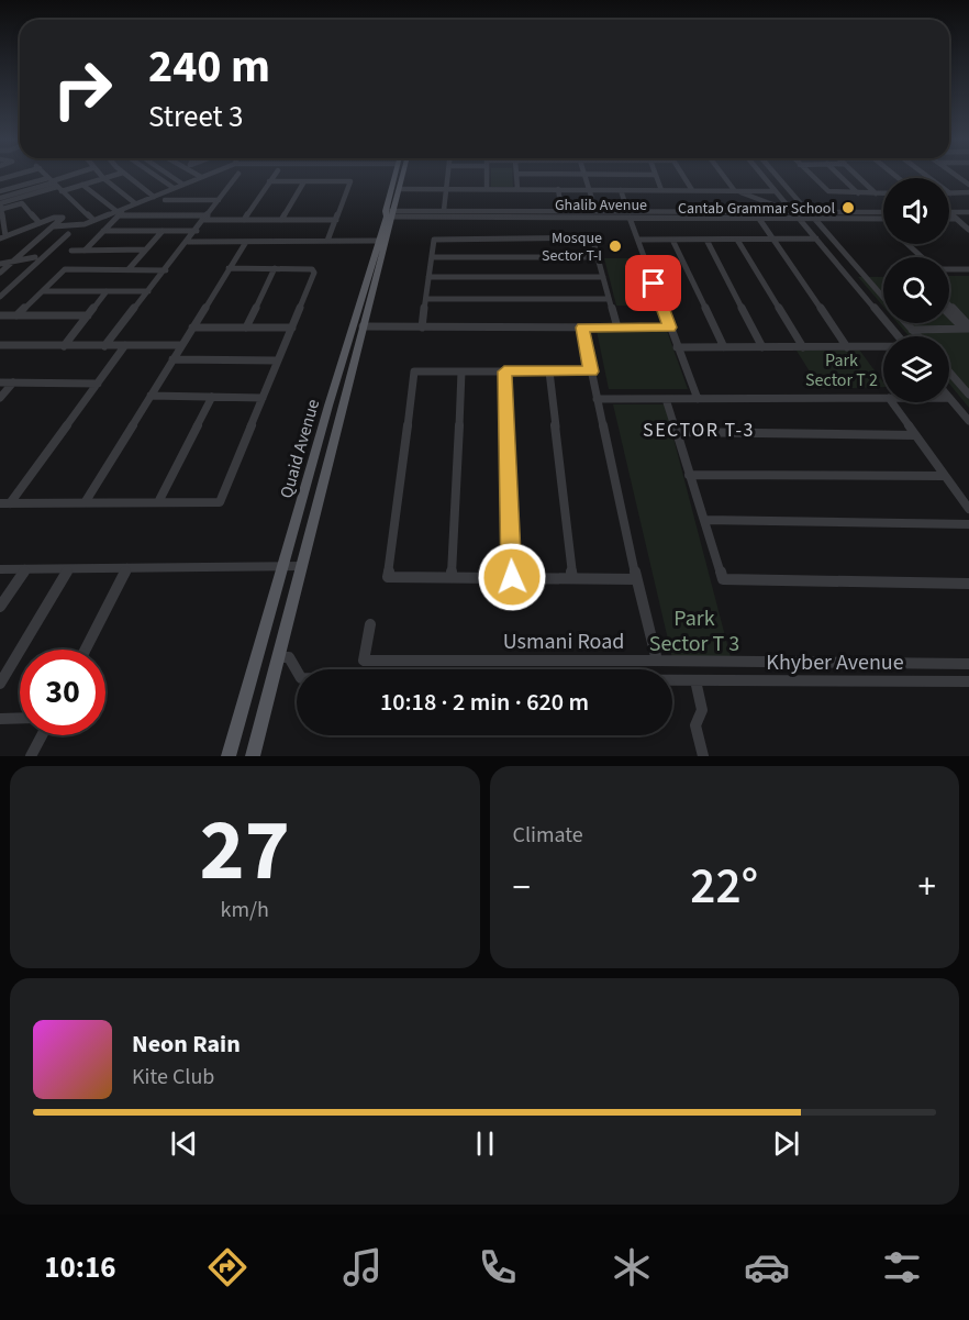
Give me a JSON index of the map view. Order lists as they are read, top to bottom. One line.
{"streets":{"main road":["Quaid Avenue"],"street":["Ghalib Avenue","Usmani Road","Khyber Avenue"]},"crossings":[["Ghalib Avenue","Quaid Avenue"]],"districts":["SECTOR T-3"],"parks":["Park Sector T 2","Park Sector T 3"],"places":["Cantab Grammar School","Mosque Sector T-I"],"page":{"turn":["240 m","Street 3"],"limit":"30","trip":"10:18 · 2 min · 620 m","tile":[["27","km/h"],"Climate"],"heat":["−","22°","+"],"song":["Neon Rain","Kite Club"],"tabs":"10:16"}}
